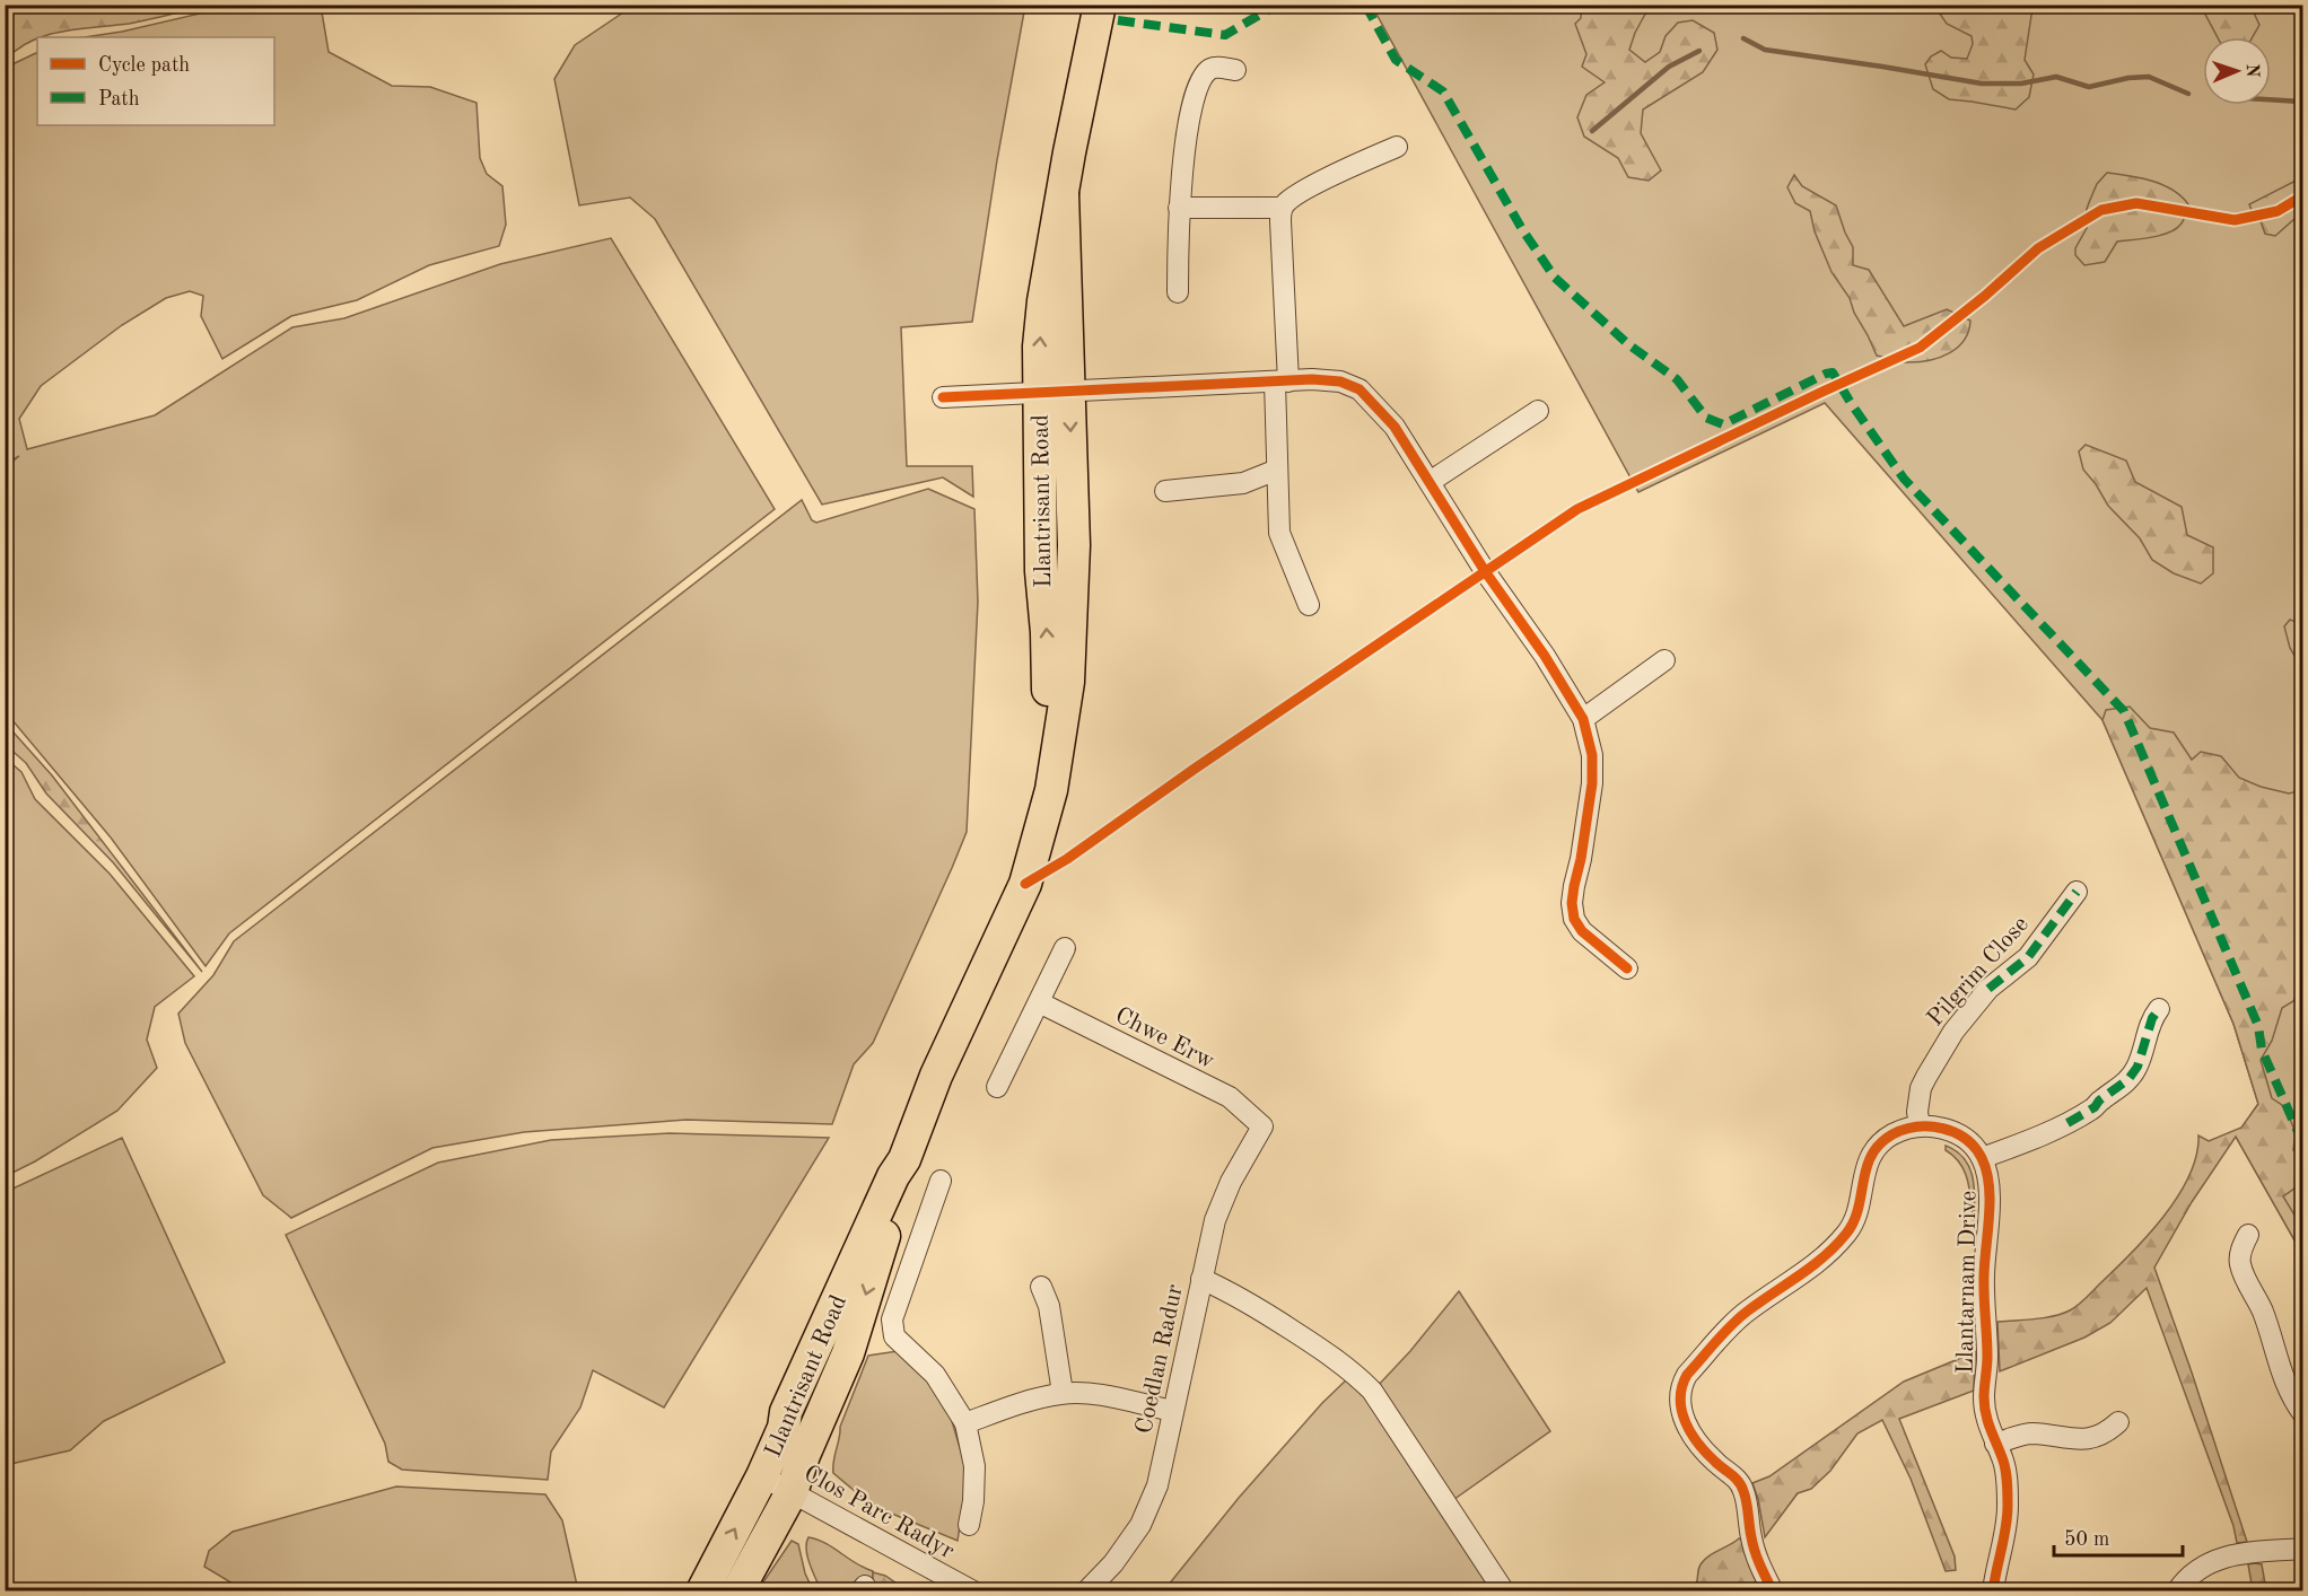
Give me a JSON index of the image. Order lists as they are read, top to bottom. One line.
{"streets":{"main road":["Llantrisant Road"],"street":["Pilgrim Close","Chwe Erw","Llantarnam Drive","Coedlan Radur","Clos Parc Radyr"]},"crossings":[["Llantrisant Road","Clos Parc Radyr"],["Pilgrim Close","Llantarnam Drive"],["Chwe Erw","Coedlan Radur"]],"legend":["Cycle path","Path"],"scale_bar":"50 m","north":"right"}
